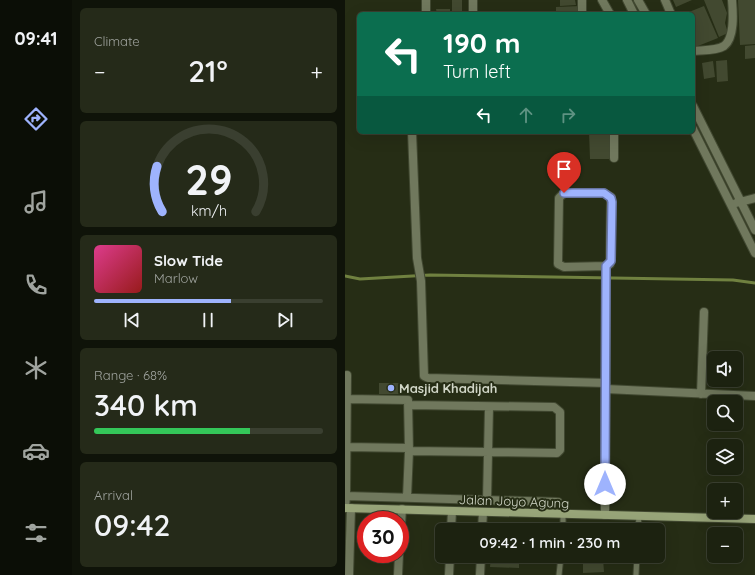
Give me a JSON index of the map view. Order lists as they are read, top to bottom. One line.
{"streets":{"main road":["Jalan Joyo Agung"]},"places":["Masjid Khadijah"],"page":{"tabs":"09:41","tile":["Climate",["Range · 68%","340 km"],["Arrival","09:42"]],"turn":["190 m","Turn left"],"heat":["−","21°","+"],"song":["Slow Tide","Marlow"],"map_buttons":["+","−"],"limit":"30","trip":"09:42 · 1 min · 230 m","gauge":["29","km/h"]}}
